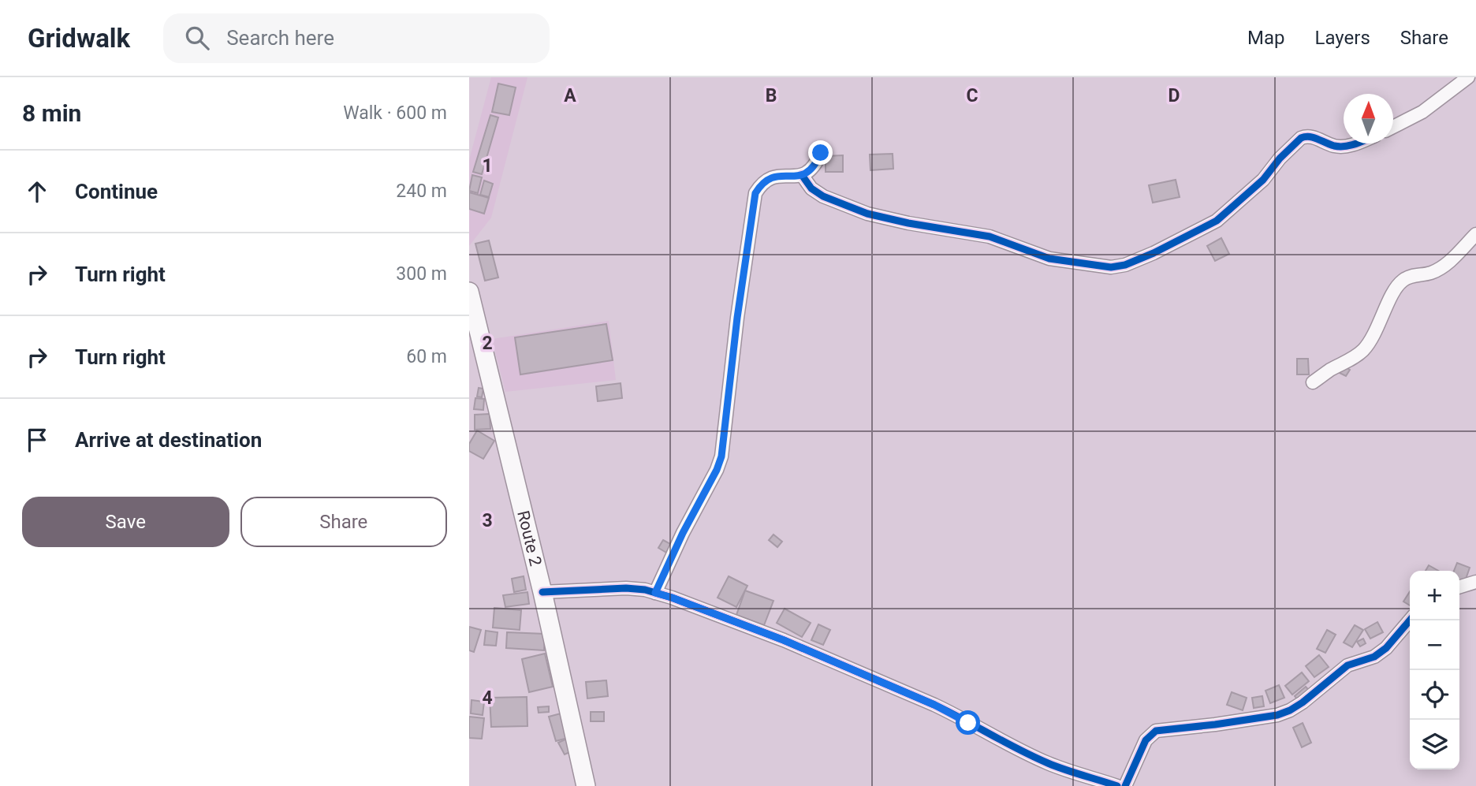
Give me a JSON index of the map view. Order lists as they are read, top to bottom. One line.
{"streets":{"highway":["Route 2"]},"north":"top","page":{"header":"Gridwalk","search":"Search here","nav":["Map","Layers","Share"],"heading":["8 min","Walk · 600 m"],"list":[["Continue","240 m"],["Turn right","300 m"],["Turn right","60 m"],"Arrive at destination"],"buttons":["Save","Share"],"map_buttons":["+","−"]},"grid":{"columns":["A","B","C","D"],"rows":["1","2","3","4"]}}
